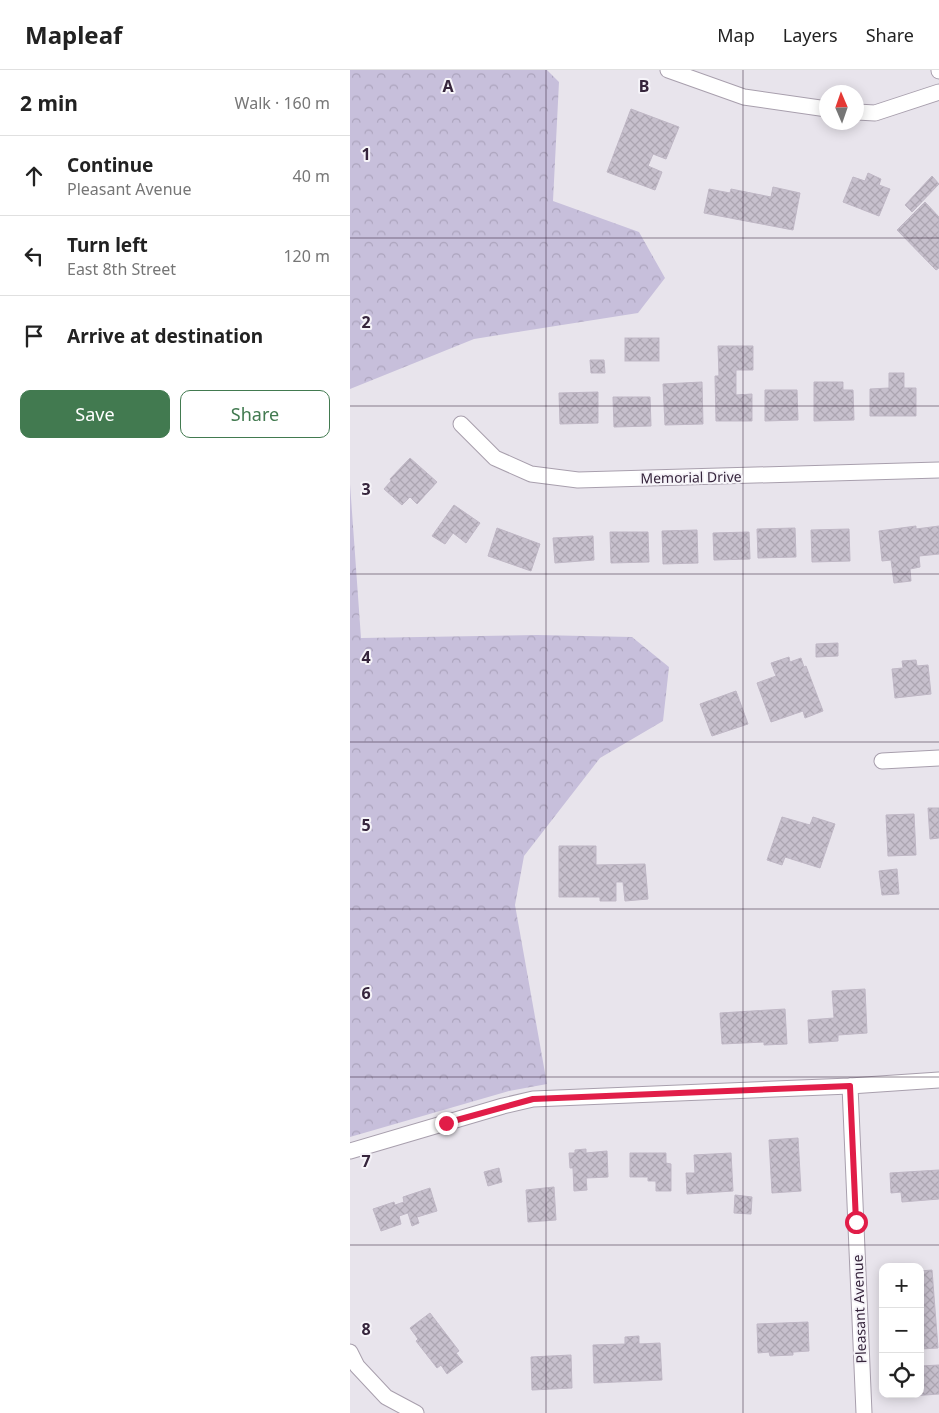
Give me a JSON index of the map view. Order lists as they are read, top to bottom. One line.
{"streets":{"street":["Memorial Drive","Pleasant Avenue"]},"north":"top","page":{"header":"Mapleaf","nav":["Map","Layers","Share"],"heading":["2 min","Walk · 160 m"],"list":[["Continue","Pleasant Avenue","40 m"],["Turn left","East 8th Street","120 m"],"Arrive at destination"],"buttons":["Save","Share"],"map_buttons":["+","−"]},"grid":{"columns":["A","B"],"rows":["1","2","3","4","5","6","7","8"]}}
